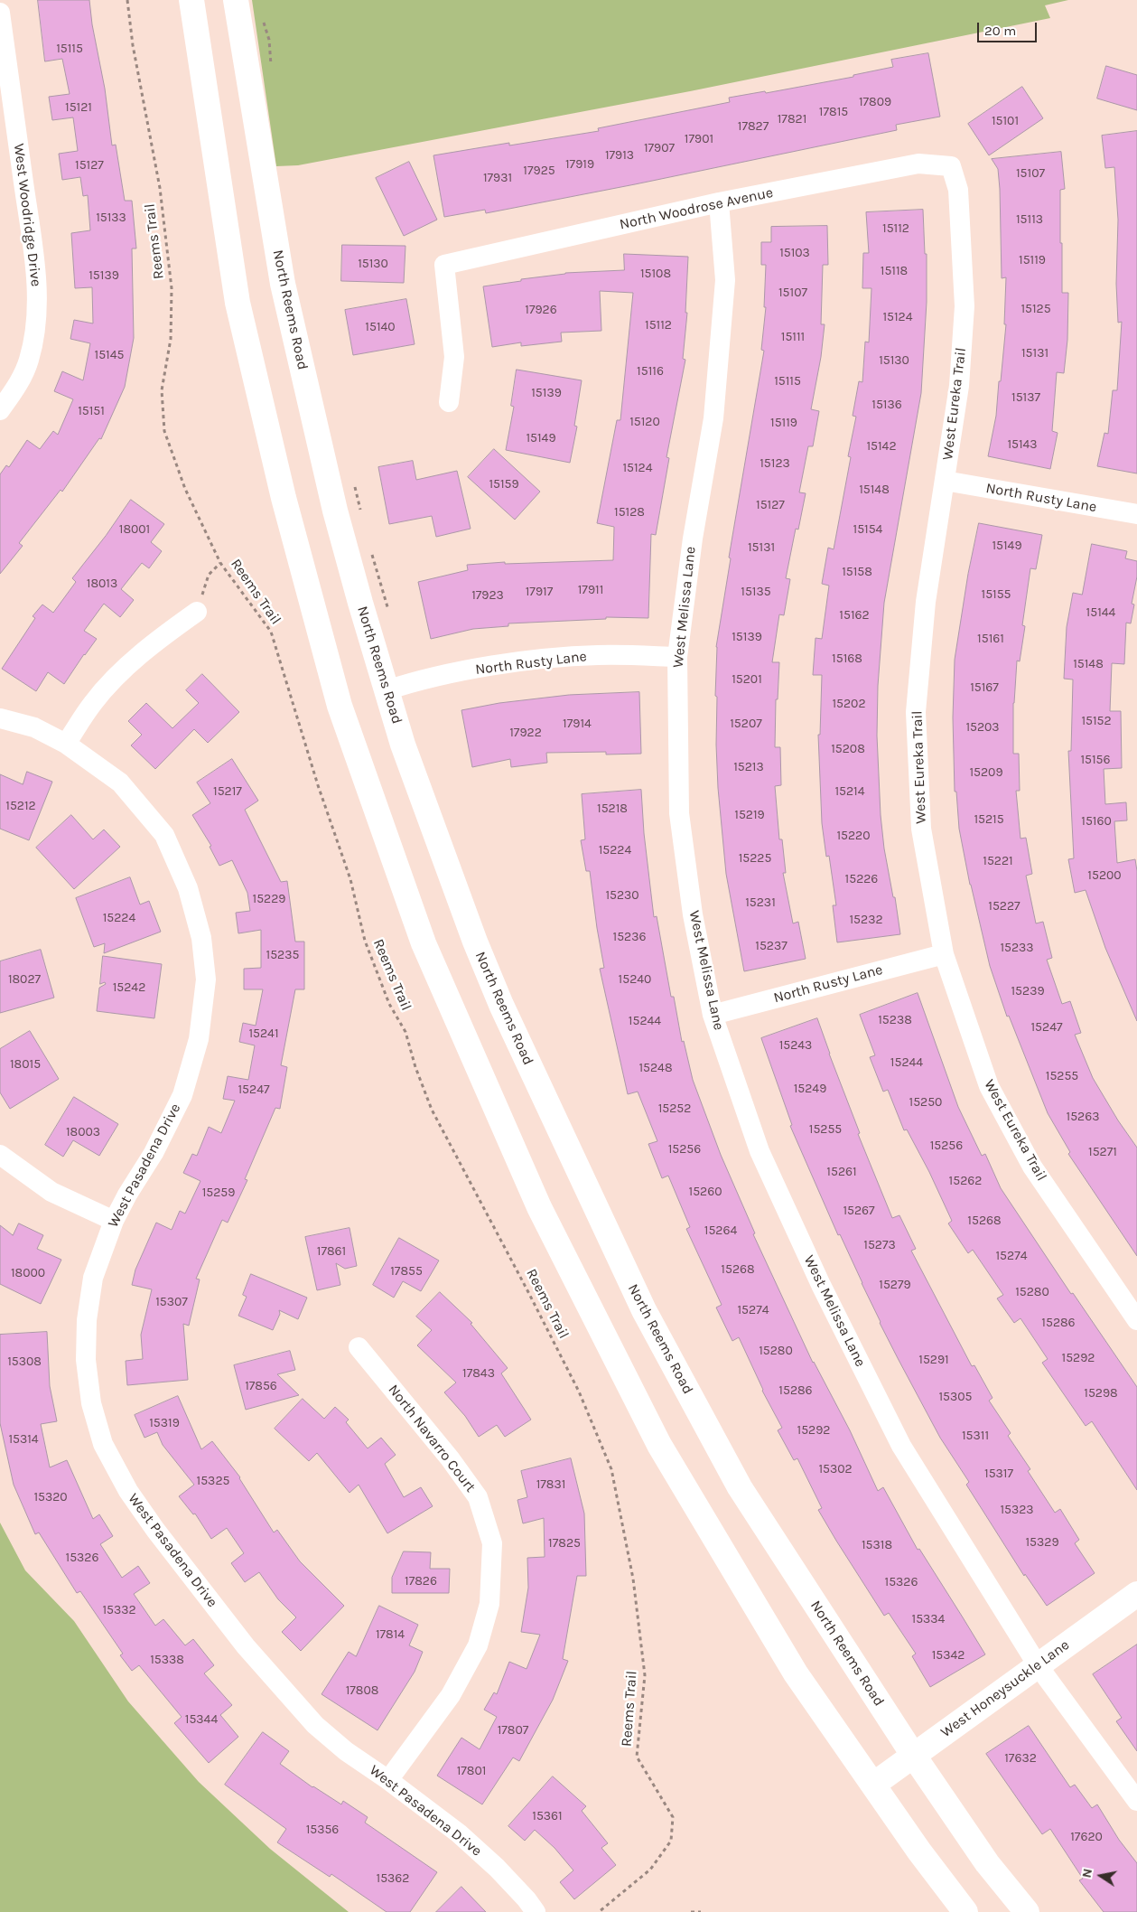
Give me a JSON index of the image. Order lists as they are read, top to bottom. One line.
{"streets":{"main road":["North Reems Road","West Honeysuckle Lane"],"street":["North Woodrose Avenue","West Woodridge Drive","West Eureka Trail","North Rusty Lane","West Melissa Lane","West Pasadena Drive","North Navarro Court"],"path":["Reems Trail"]},"crossings":[["North Woodrose Avenue","West Eureka Trail"],["North Woodrose Avenue","West Melissa Lane"],["North Reems Road","North Rusty Lane"],["North Reems Road","West Honeysuckle Lane"],["West Eureka Trail","North Rusty Lane"],["North Rusty Lane","West Melissa Lane"],["West Melissa Lane","West Honeysuckle Lane"],["West Pasadena Drive","North Navarro Court"]],"house_numbers":["15115","17809","15121","17815","17821","15101","17827","17901","17907","17913","17919","15127","17925","15107","17931","15133","15113","15112","15103","15119","15130","15118","15108","15139","15107","15125","17926","15124","15112","15140","15111","15131","15145","15130","15116","15115","15139","15137","15136","15151","15120","15119","15149","15143","15142","15123","15124","15159","15148","15127","15128","18001","15154","15149","15131","15158","18013","17911","17917","15135","15155","17923","15144","15162","15139","15161","15168","15148","15201","15167","15202","15152","17914","15207","15203","17922","15208","15156","15213","15209","15217","15214","15212","15218","15219","15215","15160","15220","15224","15225","15221","15200","15226","15230","15229","15231","15227","15224","15232","15236","15237","15233","15235","18027","15240","15242","15239","15238","15244","15247","15241","15243","15244","18015","15248","15255","15249","15247","15250","15252","15263","15255","18003","15256","15256","15271","15261","15262","15260","15259","15267","15268","15264","15273","17861","15274","15268","17855","18000","15279","15280","15307","15274","15286","15280","15292","15291","15308","17843","17856","15286","15298","15305","15319","15292","15311","15314","15302","15317","15325","17831","15320","15323","15329","17825","15318","15326","17826","15326","15332","15334","17814","15342","15338","17808","15344","17807","17632","17801","15361","15356","17620","15362"],"scale_bar":"20 m","north":"left"}
